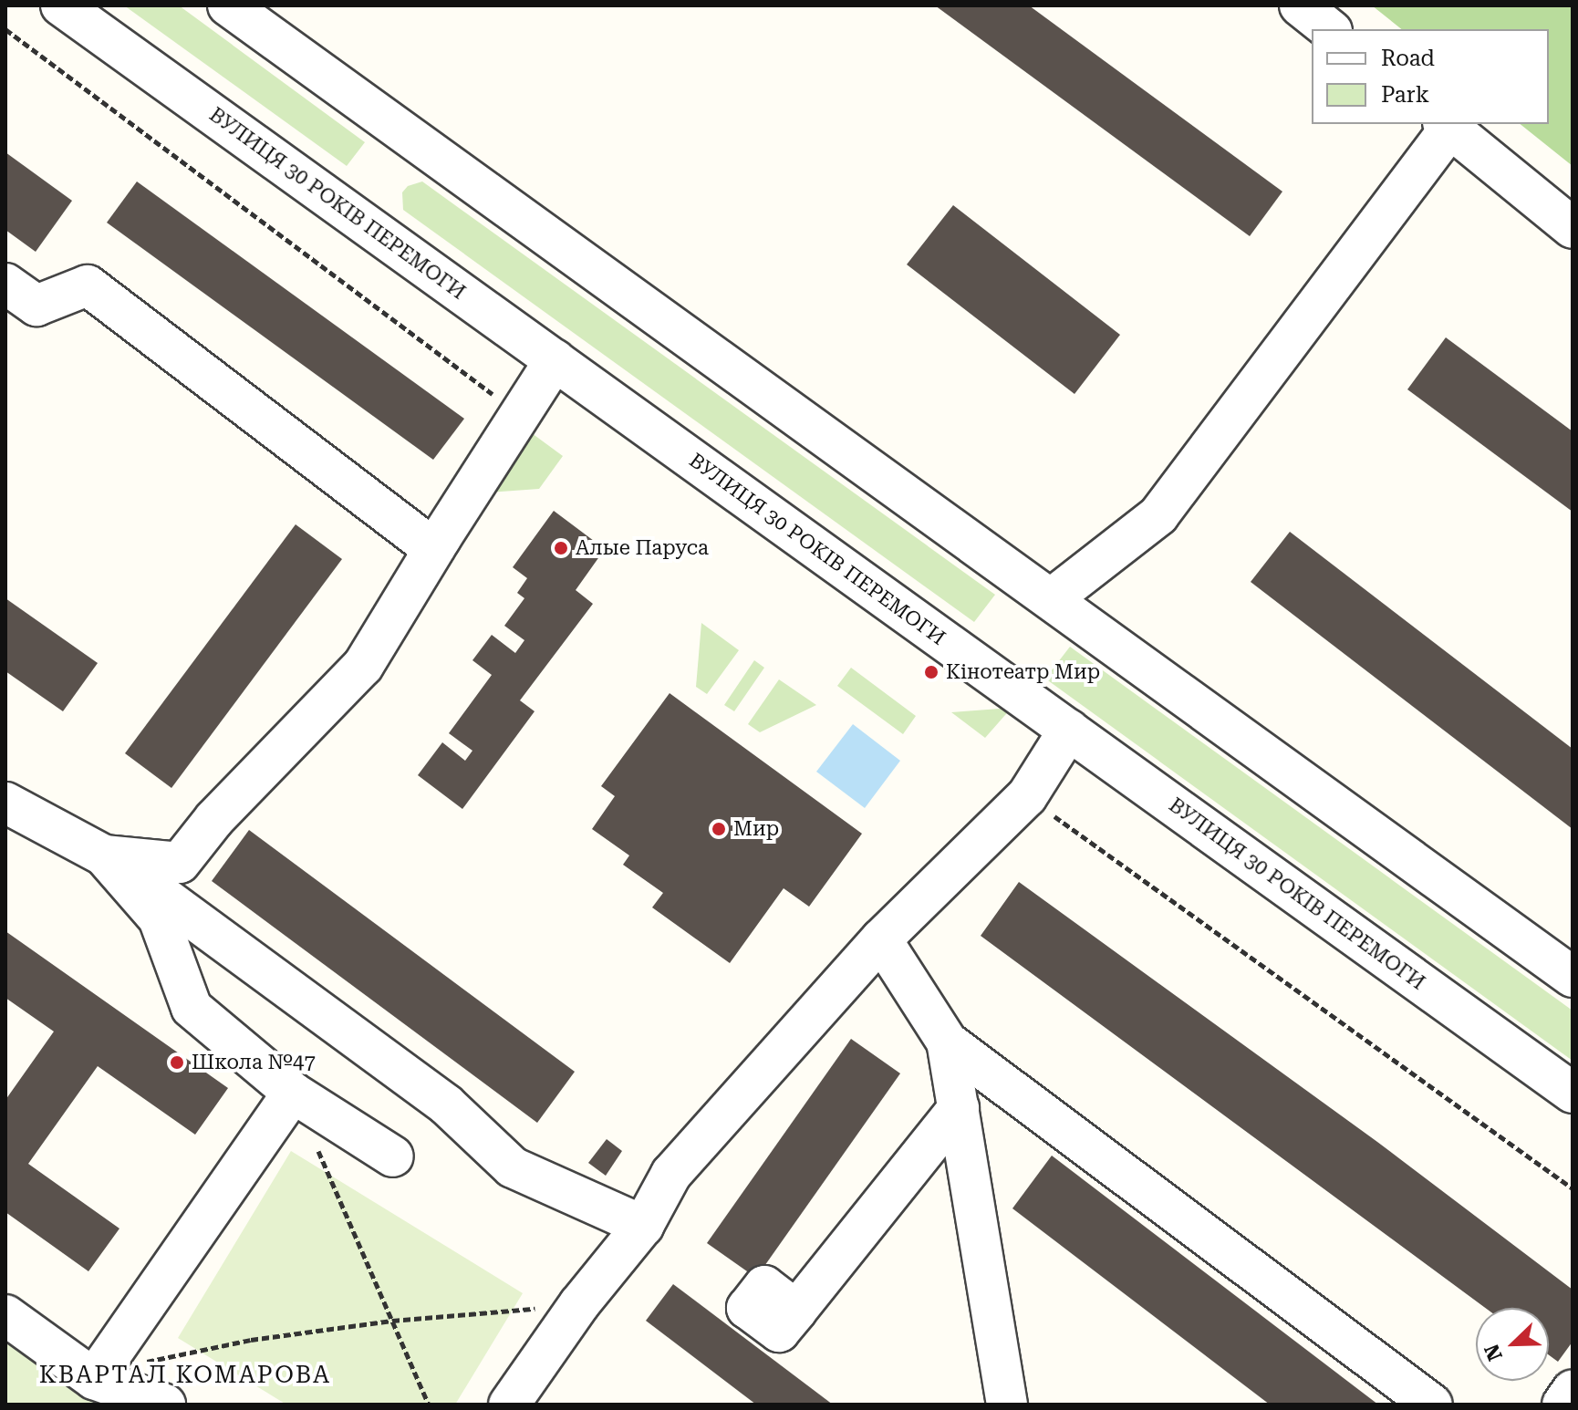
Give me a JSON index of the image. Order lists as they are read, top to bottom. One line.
{"streets":{"street":["ВУЛИЦЯ 30 РОКІВ ПЕРЕМОГИ"]},"districts":["КВАРТАЛ КОМАРОВА"],"places":["Алые Паруса","Кінотеатр Мир","Мир","Школа №47"],"legend":["Road","Park"],"north":"bottom left"}
